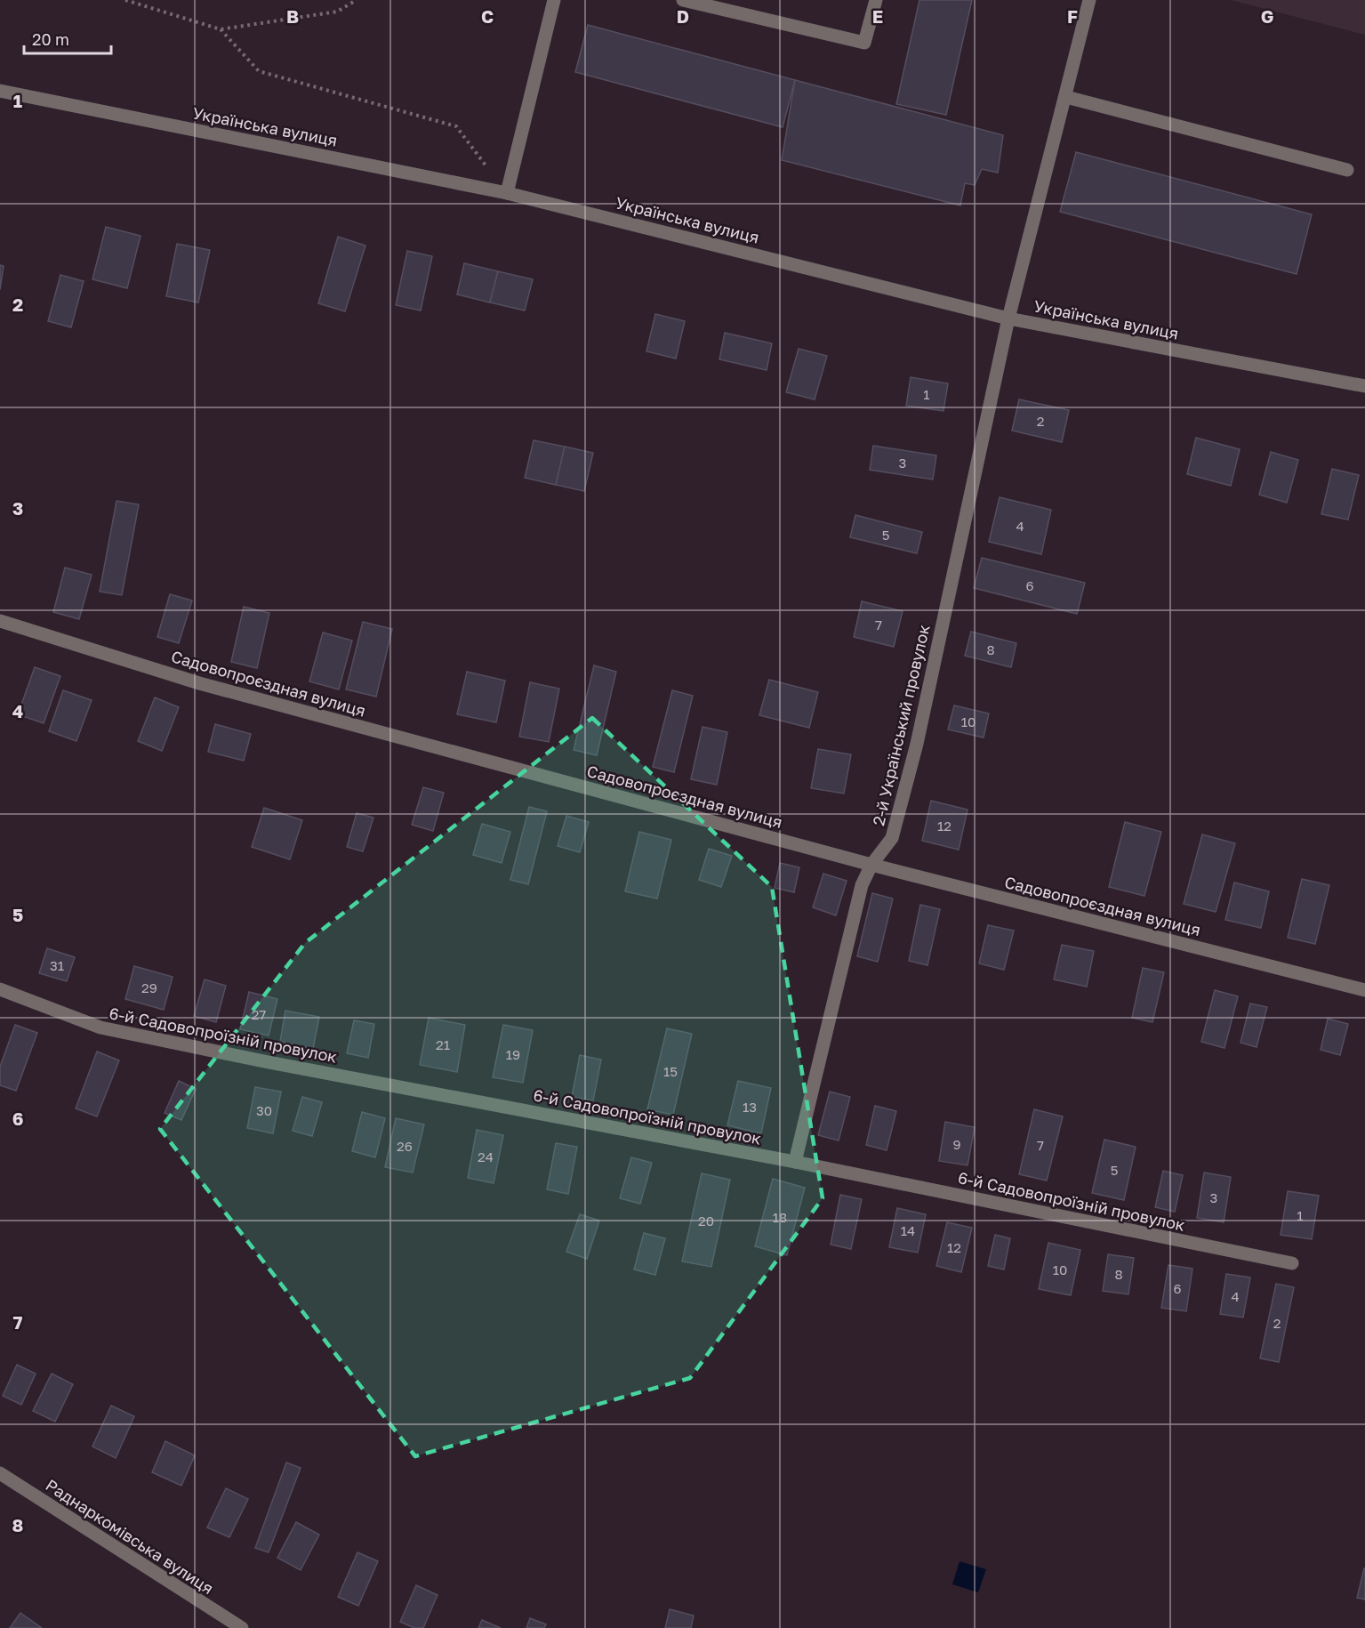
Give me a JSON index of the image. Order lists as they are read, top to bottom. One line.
{"streets":{"street":["Українська вулиця","Садовопроєздная вулиця","2-й Український провулок","6-й Садовопроїзній провулок","Раднаркомівська вулиця"]},"crossings":[["Українська вулиця","2-й Український провулок"],["Садовопроєздная вулиця","2-й Український провулок"],["2-й Український провулок","6-й Садовопроїзній провулок"]],"house_numbers":["1","2","3","4","5","6","7","8","10","12","31","29","27","21","19","15","13","30","9","7","26","24","5","3","1","18","20","14","12","10","8","6","4","2"],"scale_bar":"20 m","grid":{"columns":["B","C","D","E","F","G"],"rows":["1","2","3","4","5","6","7","8"]}}
